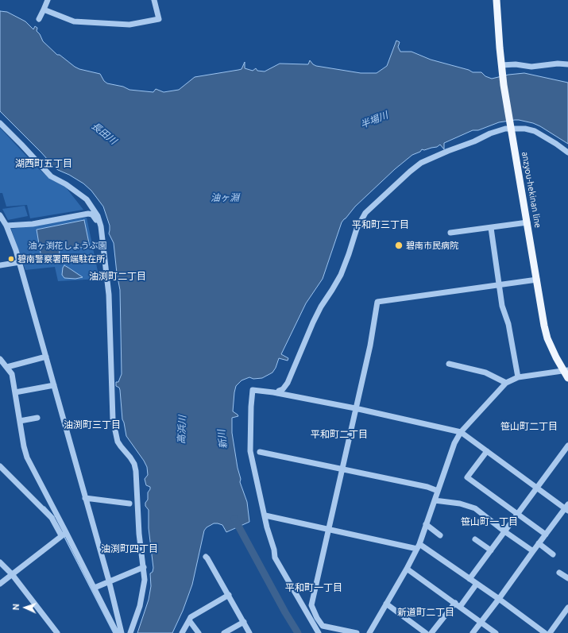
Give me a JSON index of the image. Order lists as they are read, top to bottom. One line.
{"streets":{"main road":["anzyou-hekinan line"]},"districts":["湖西町五丁目","平和町三丁目","油渕町二丁目","油渕町三丁目","笹山町二丁目","平和町二丁目","笹山町一丁目","油渕町四丁目","平和町一丁目","新道町二丁目"],"water":["半場川","長田川","油ヶ淵","高浜川","新川"],"parks":["油ヶ渕花しょうぶ園"],"places":["碧南市民病院","碧南警察署西端駐在所"],"north":"left"}
